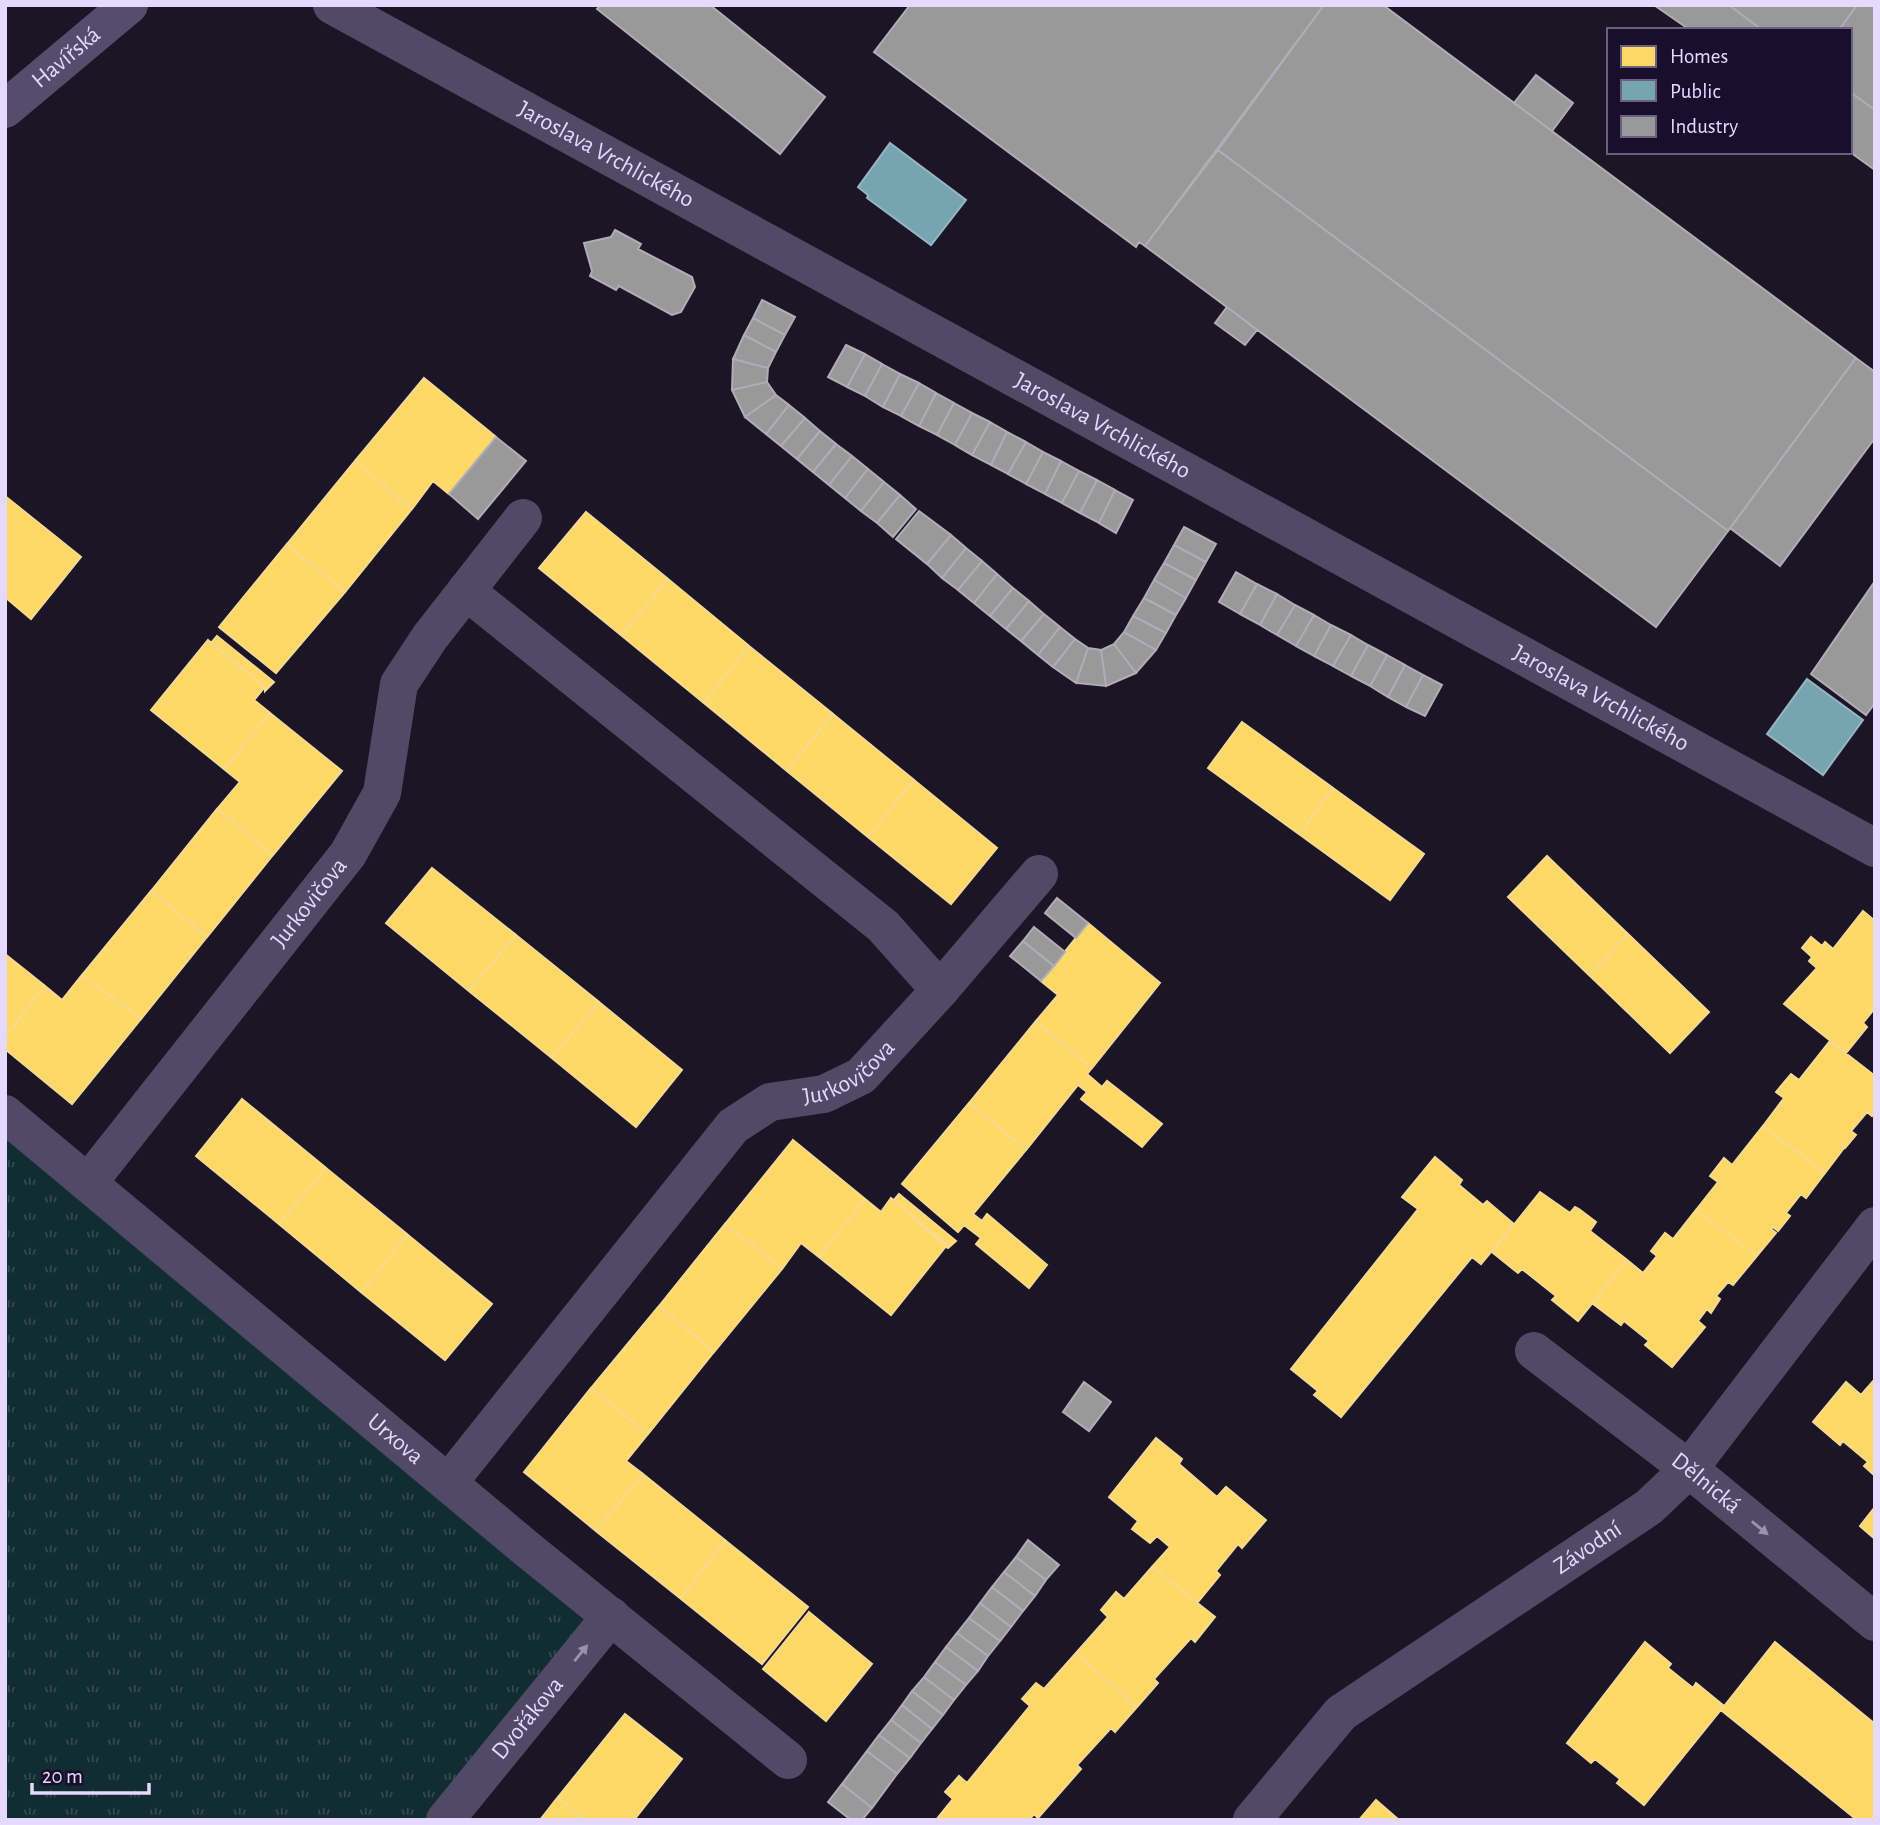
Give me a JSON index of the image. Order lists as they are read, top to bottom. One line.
{"streets":{"street":["Havířská","Jaroslava Vrchlického","Jurkovičova","Urxova","Dělnická","Závodní","Dvořákova"]},"crossings":[["Jurkovičova","Urxova"],["Urxova","Dvořákova"],["Dělnická","Závodní"]],"one_way":["Dělnická","Dvořákova"],"legend":["Homes","Public","Industry"],"scale_bar":"20 m"}
